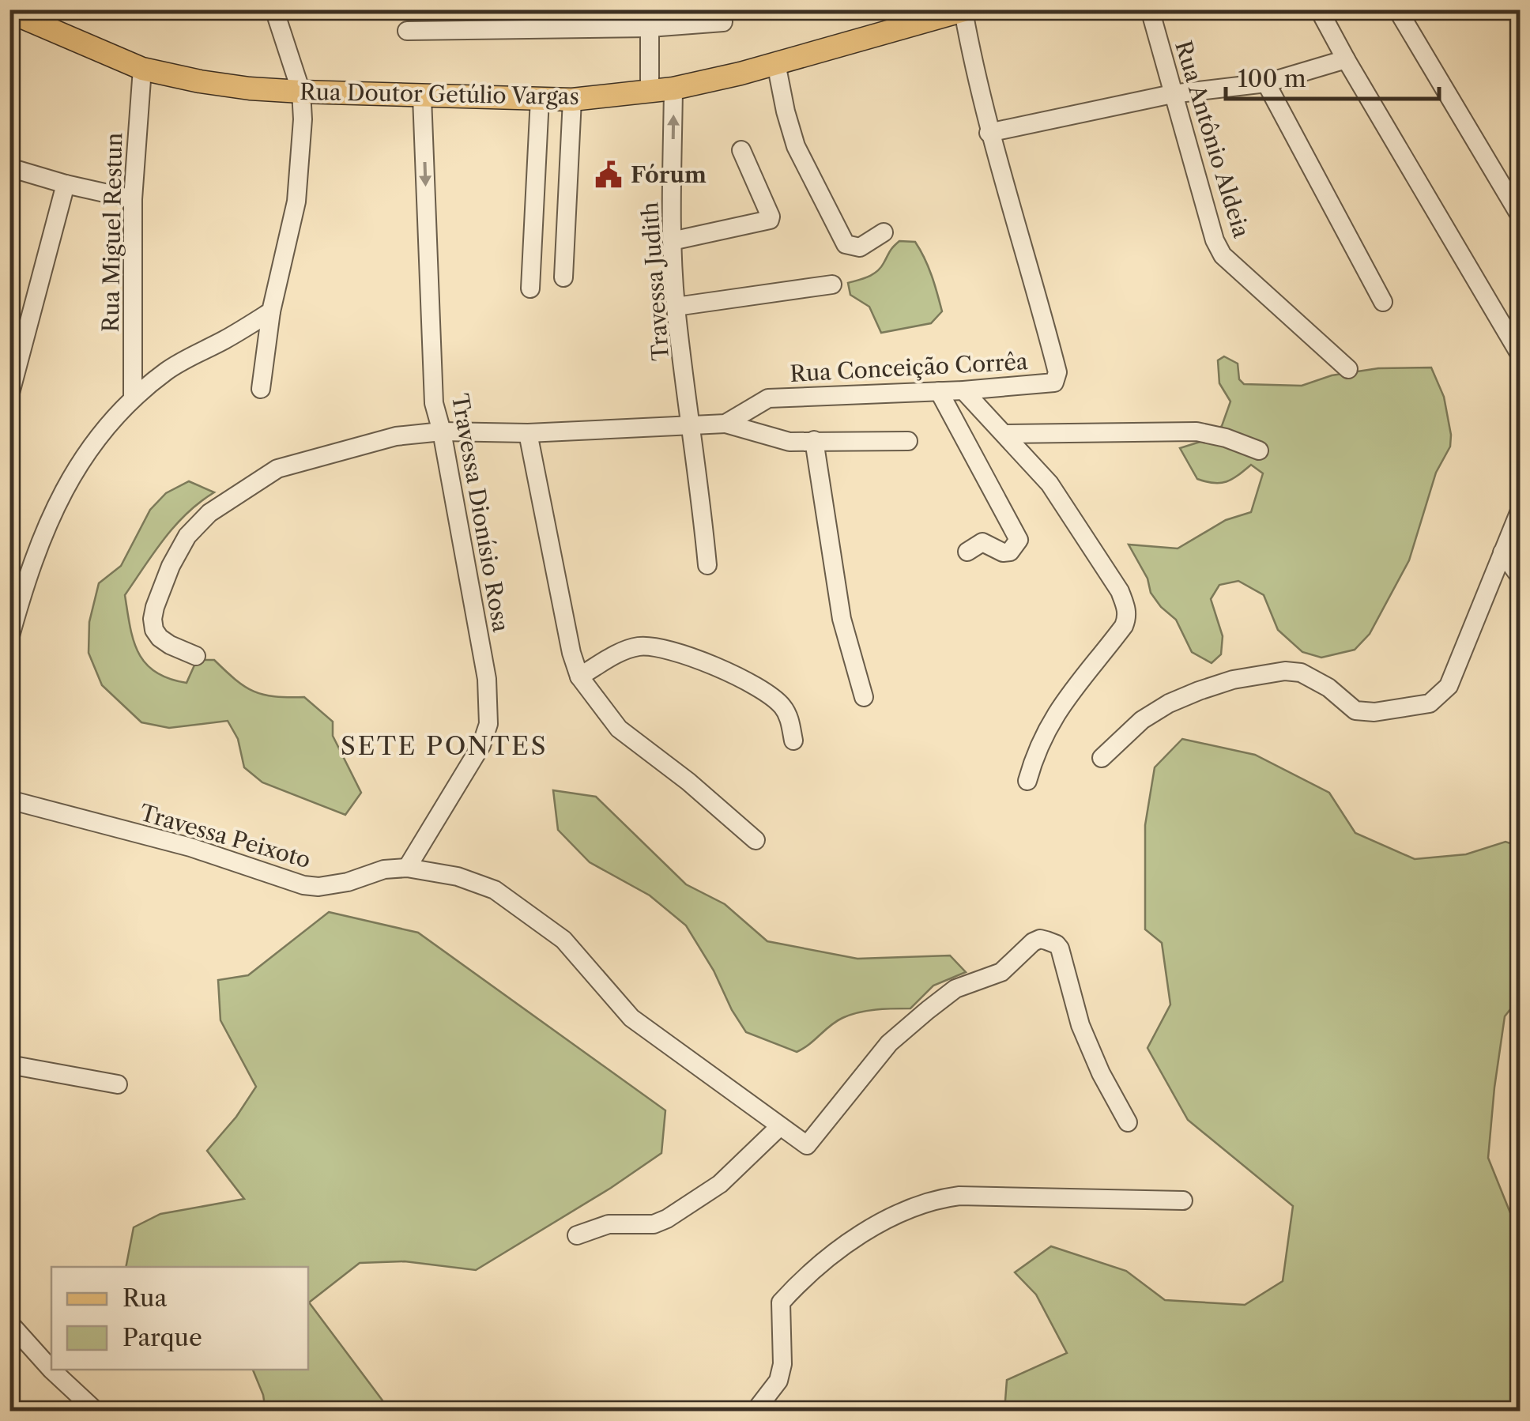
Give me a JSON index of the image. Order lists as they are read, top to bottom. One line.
{"streets":{"main road":["Rua Doutor Getúlio Vargas"],"street":["Rua Antônio Aldeia","Rua Miguel Restun","Travessa Judith","Rua Conceição Corrêa","Travessa Dionísio Rosa","Travessa Peixoto"]},"crossings":[["Rua Doutor Getúlio Vargas","Rua Miguel Restun"],["Rua Doutor Getúlio Vargas","Travessa Judith"],["Rua Doutor Getúlio Vargas","Travessa Dionísio Rosa"],["Travessa Dionísio Rosa","Travessa Peixoto"]],"districts":["SETE PONTES"],"places":{"public building":["Fórum"]},"legend":["Rua","Parque"],"scale_bar":"100 m"}
